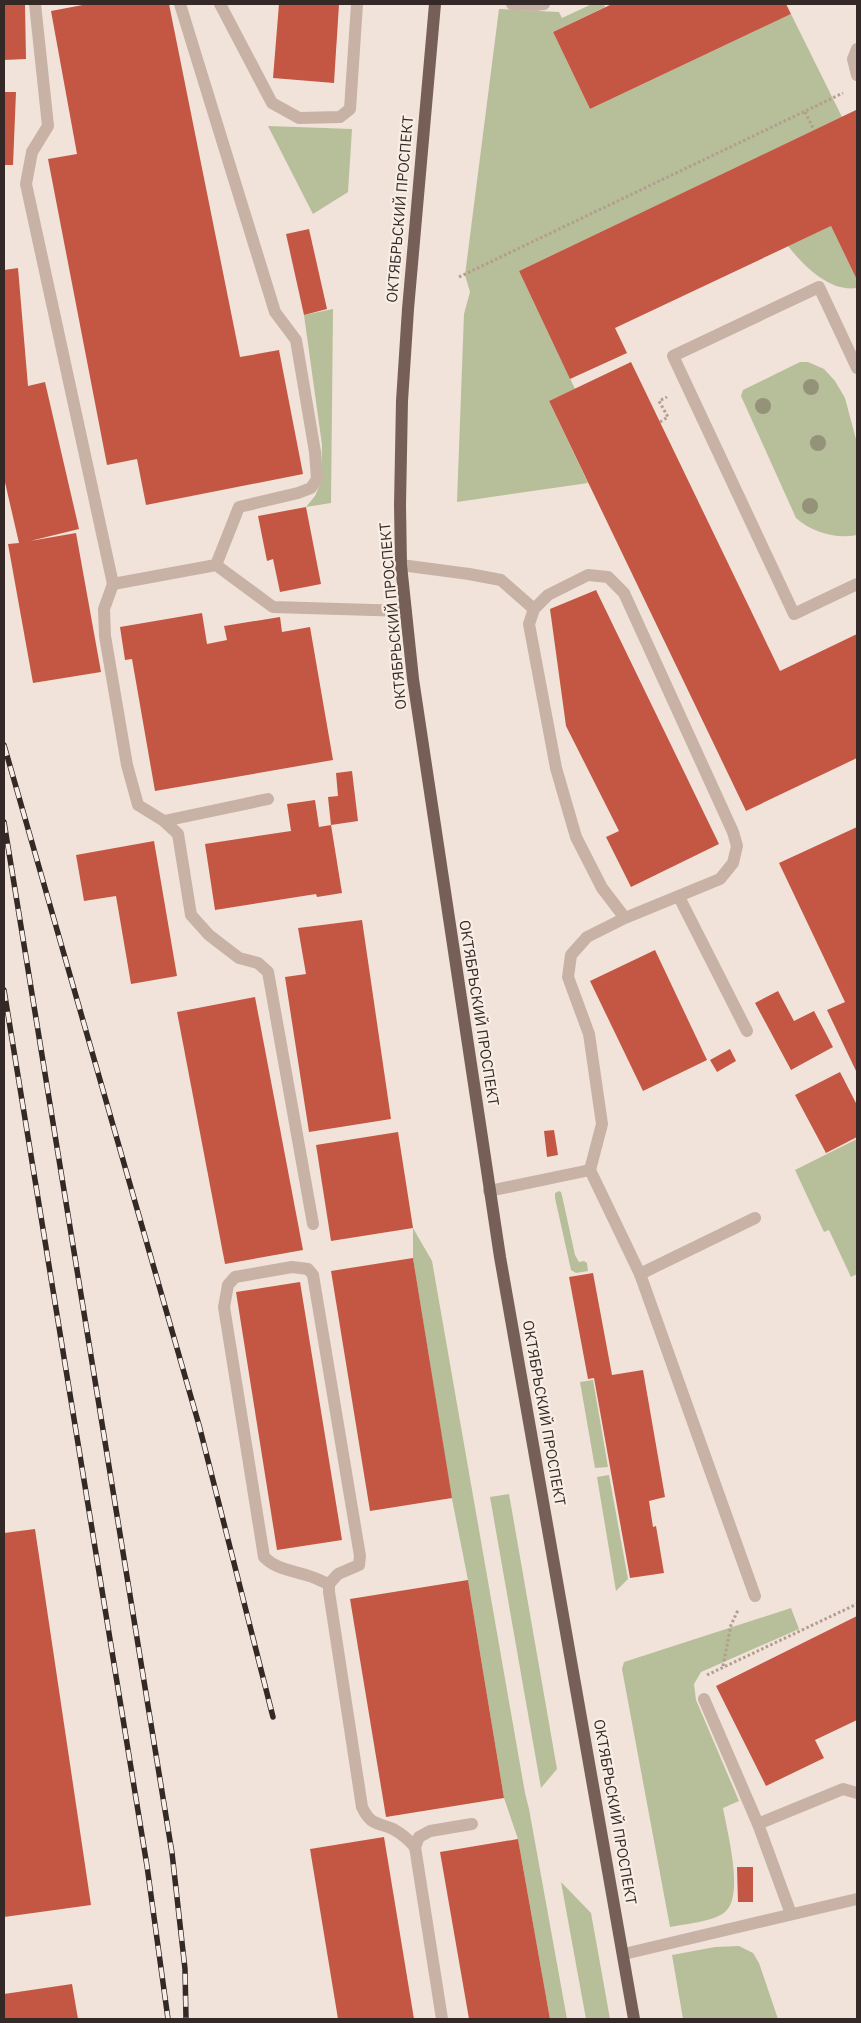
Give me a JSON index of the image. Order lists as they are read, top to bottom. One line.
{"streets":{"main road":["ОКТЯБРЬСКИЙ ПРОСПЕКТ"]}}
